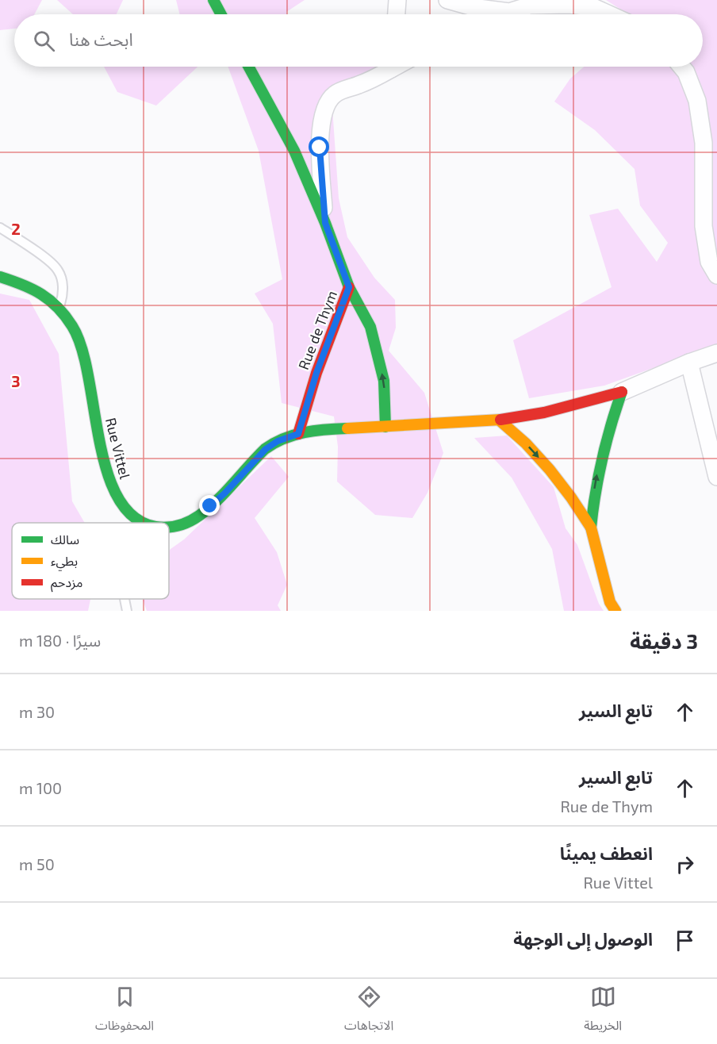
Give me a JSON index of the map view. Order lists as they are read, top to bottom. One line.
{"streets":{"street":["Rue de Thym","Rue Vittel"]},"crossings":[["Rue de Thym","Rue Vittel"]],"legend":["سالك","بطيء","مزدحم"],"page":{"search":"ابحث هنا","heading":["3 دقيقة","سيرًا · 180 m"],"list":[["تابع السير","30 m"],["تابع السير","Rue de Thym","100 m"],["انعطف يمينًا","Rue Vittel","50 m"],"الوصول إلى الوجهة"],"nav":["الخريطة","الاتجاهات","المحفوظات"]},"grid":{"rows":["2","3"]}}
